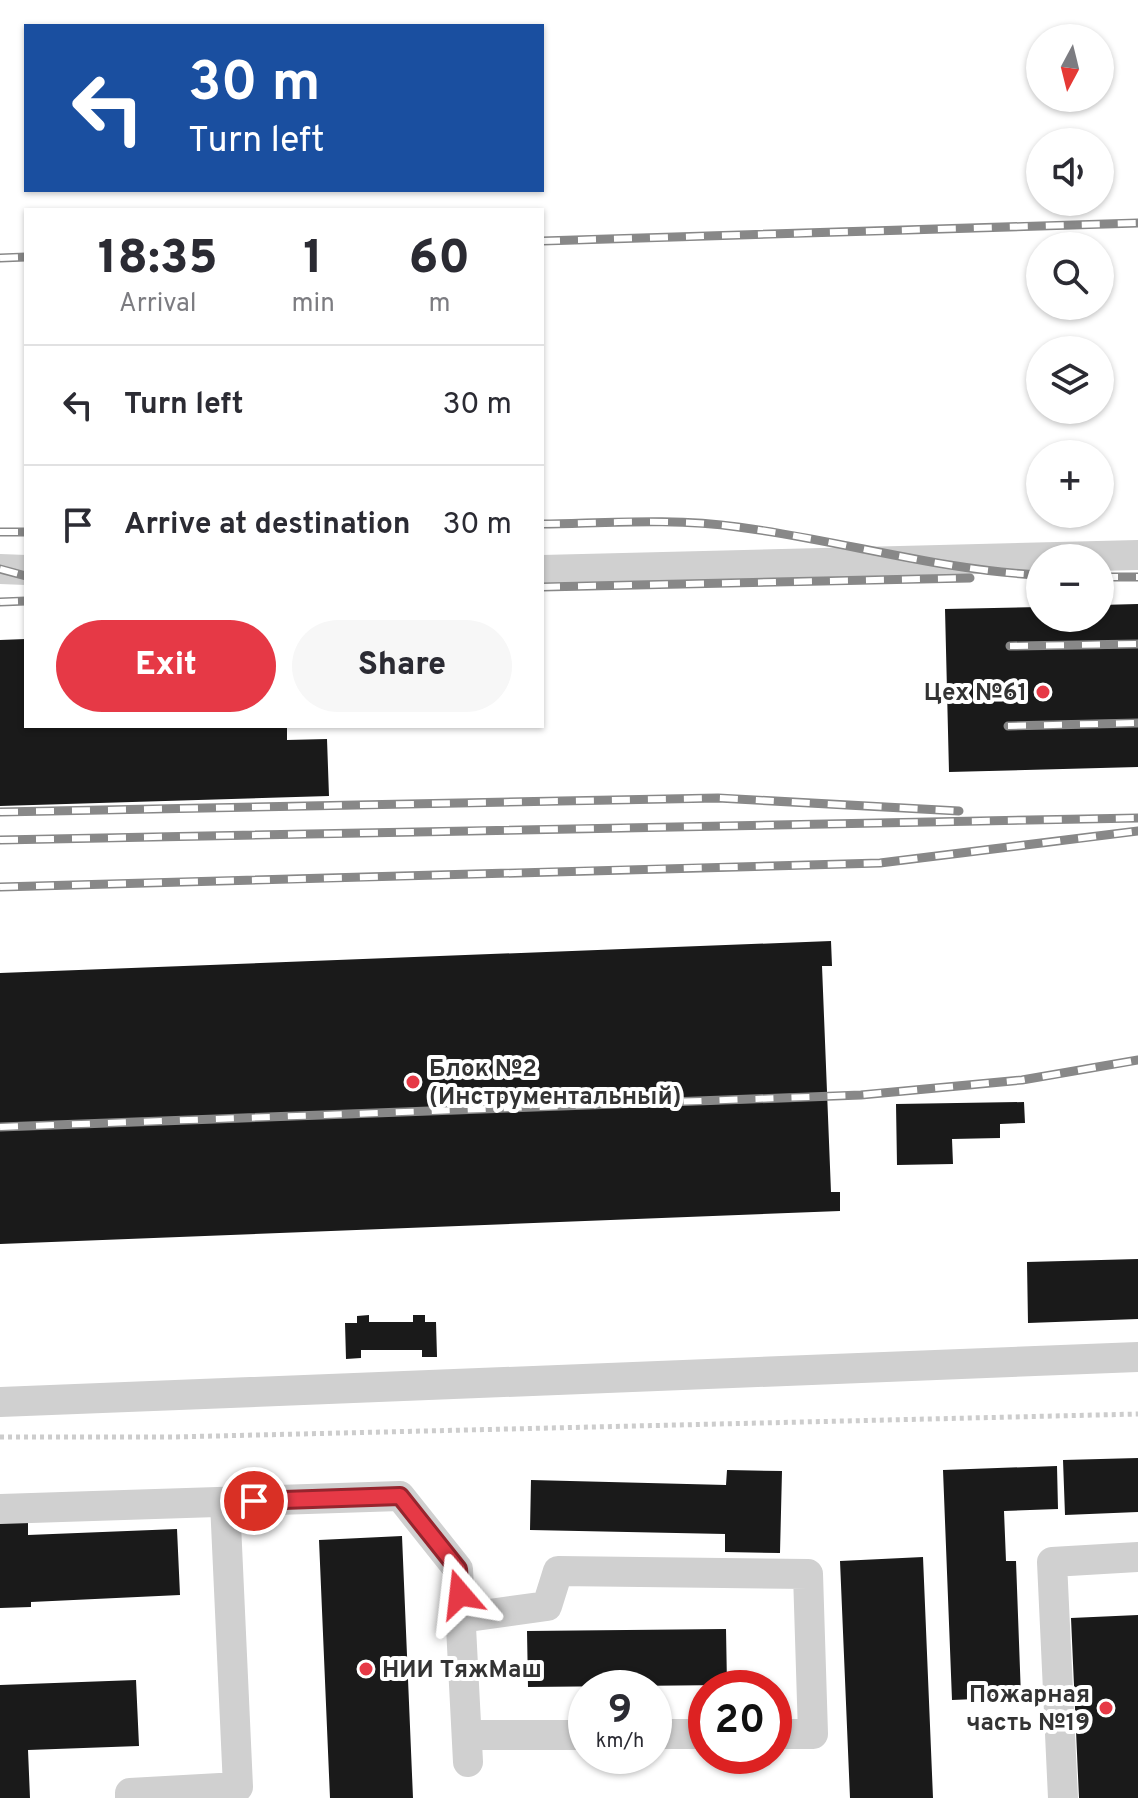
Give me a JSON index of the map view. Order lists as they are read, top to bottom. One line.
{"places":["Цех №61","Блок №2 (Инструментальный)","НИИ ТяжМаш","Пожарная часть №19"],"north":"bottom","page":{"map_buttons":["+","−"],"turn":["30 m","Turn left"],"eta":["18:35","Arrival","1","min","60","m"],"list":[{"name":"Turn left","value":"30 m"},{"name":"Arrive at destination","value":"30 m"}],"buttons":["Exit","Share"],"speed":"9 km/h","limit":"20"}}
